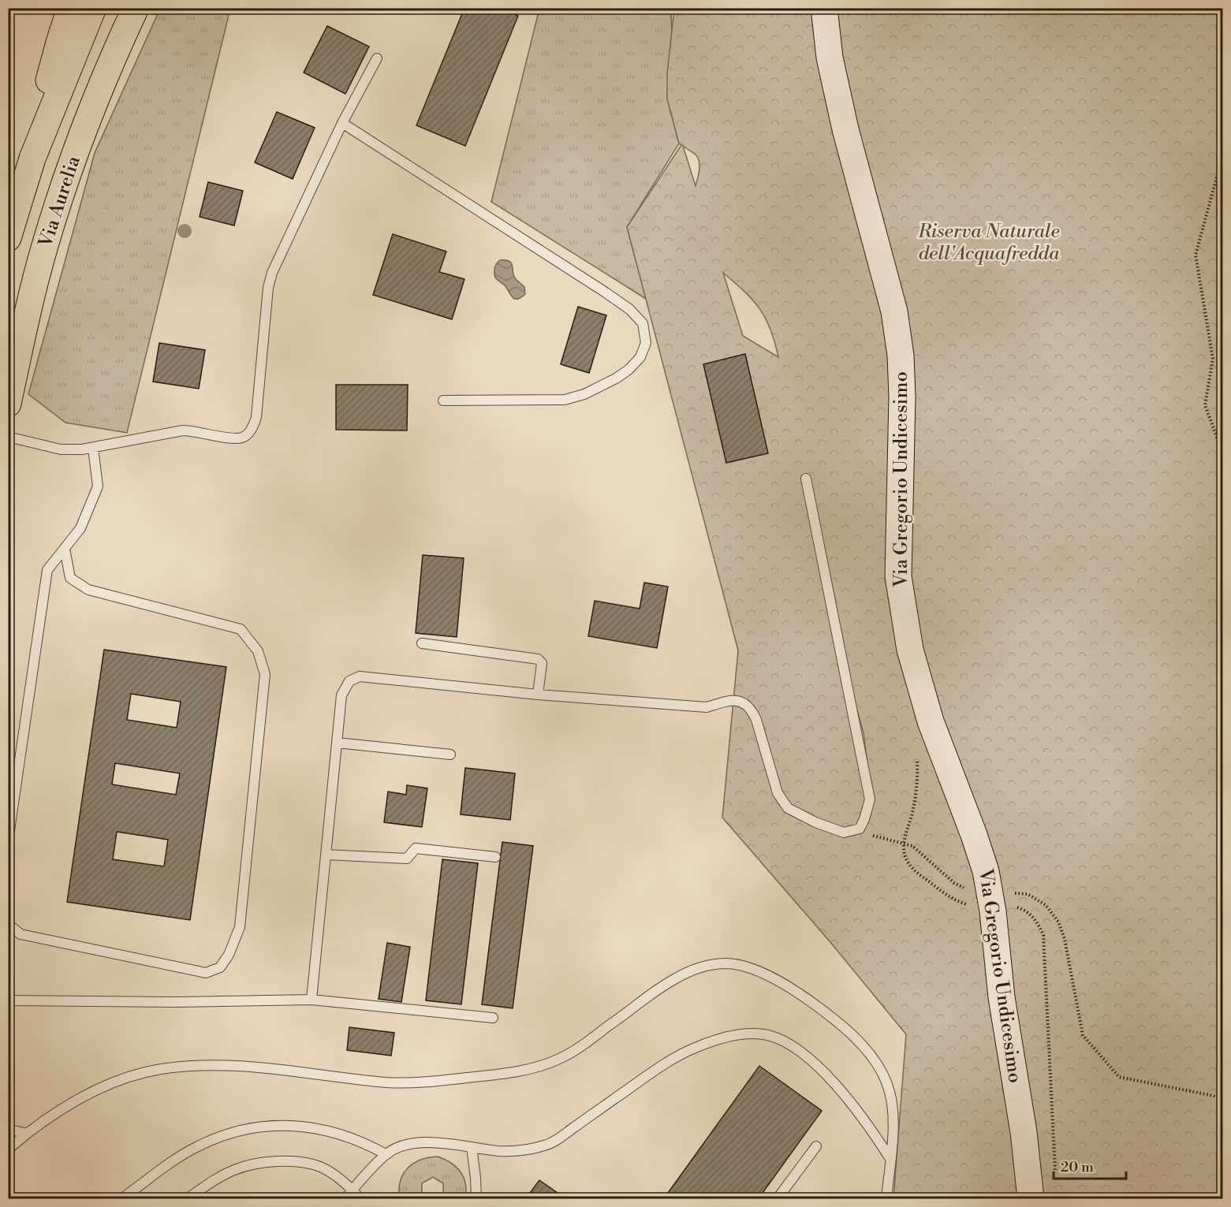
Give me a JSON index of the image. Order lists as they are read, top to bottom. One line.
{"streets":{"highway":["Via Aurelia"],"street":["Via Gregorio Undicesimo"]},"parks":["Riserva Naturale dell'Acquafredda"],"scale_bar":"20 m"}
